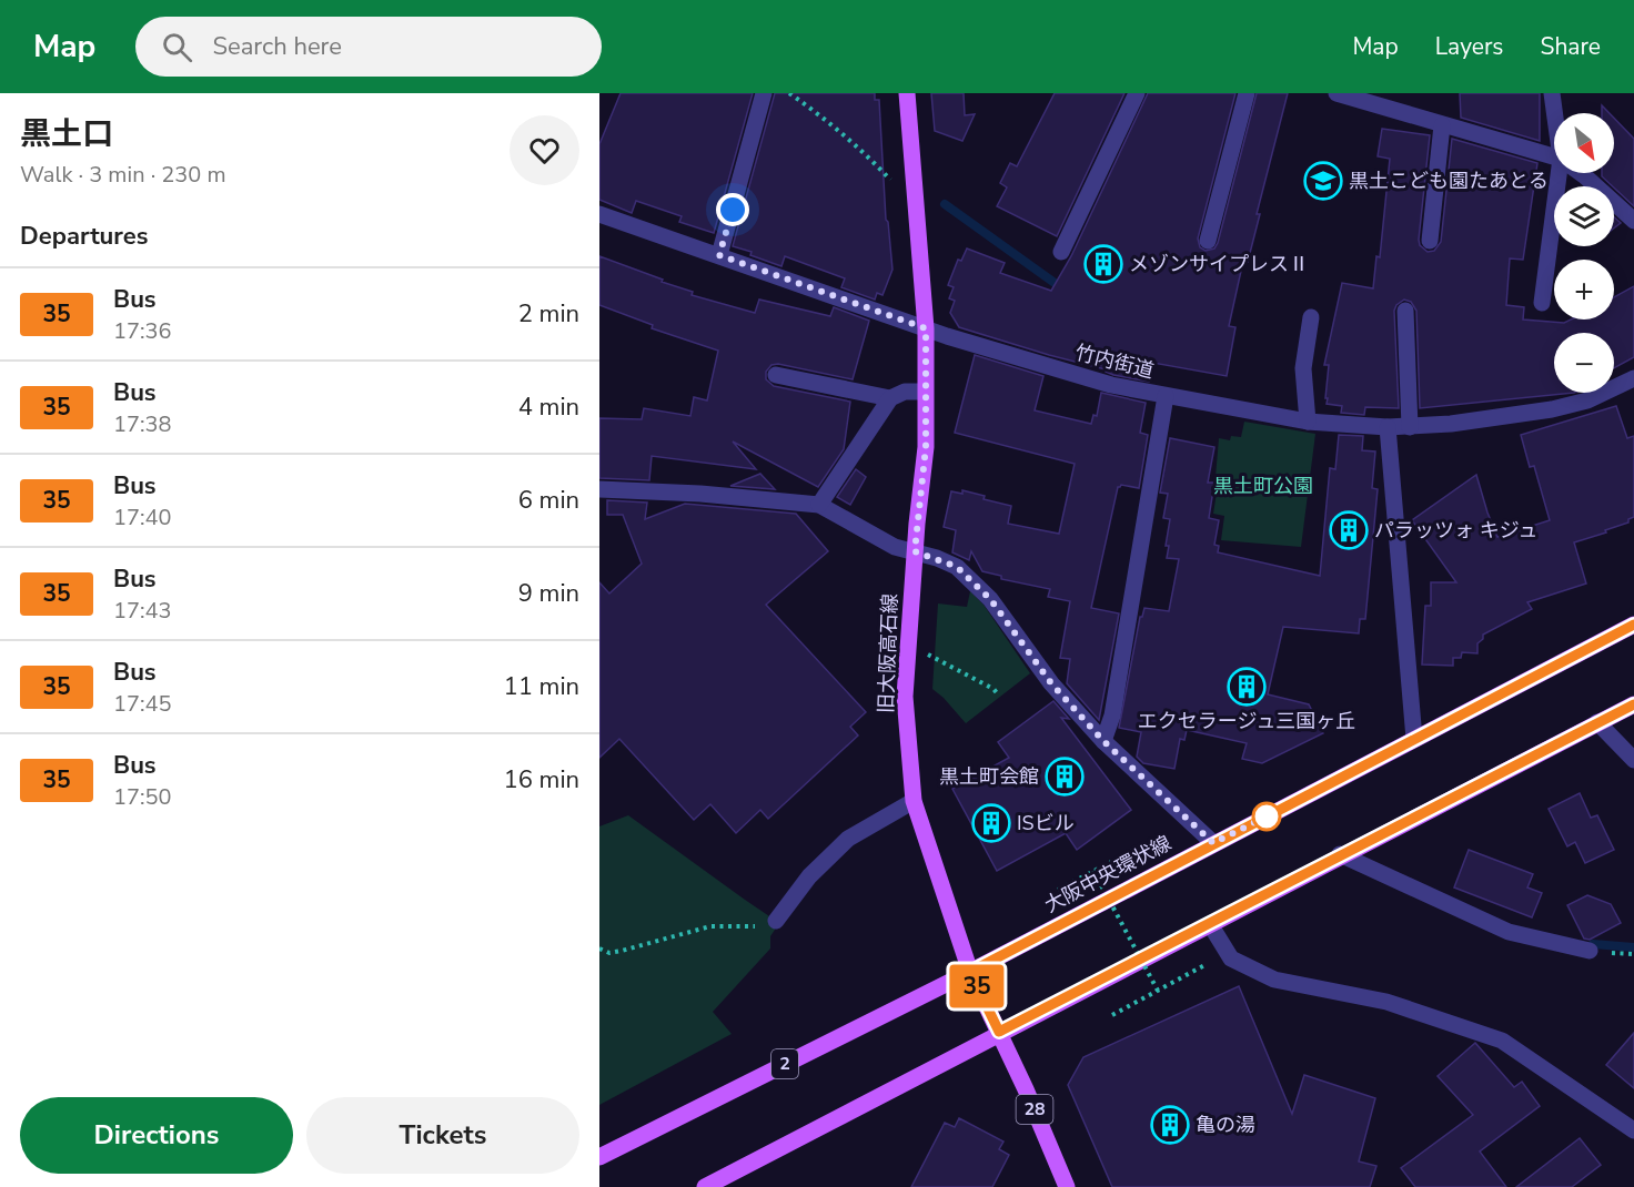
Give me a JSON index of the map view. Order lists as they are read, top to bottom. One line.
{"streets":{"main road":["旧大阪高石線","大阪中央環状線","2","28"],"street":["竹内街道"]},"crossings":[["竹内街道","旧大阪高石線"],["旧大阪高石線","大阪中央環状線"]],"parks":["黒土町公園"],"places":{"school or university":["黒土こども園たあとる"],"building":["メゾンサイプレスⅡ","パラッツォ キジュ","エクセラージュ三国ヶ丘","黒土町会館","ISビル","亀の湯"]},"lines":["bus line 35"],"north":"bottom right","page":{"header":"Map","search":"Search here","nav":["Map","Layers","Share"],"heading":[["黒土口","Walk · 3 min · 230 m"],"Departures"],"on_map":"35","map_buttons":["+","−"],"list":[{"mark":"35","name":"Bus","note":"17:36","value":"2 min"},{"mark":"35","name":"Bus","note":"17:38","value":"4 min"},{"mark":"35","name":"Bus","note":"17:40","value":"6 min"},{"mark":"35","name":"Bus","note":"17:43","value":"9 min"},{"mark":"35","name":"Bus","note":"17:45","value":"11 min"},{"mark":"35","name":"Bus","note":"17:50","value":"16 min"}],"buttons":["Directions","Tickets"]}}
